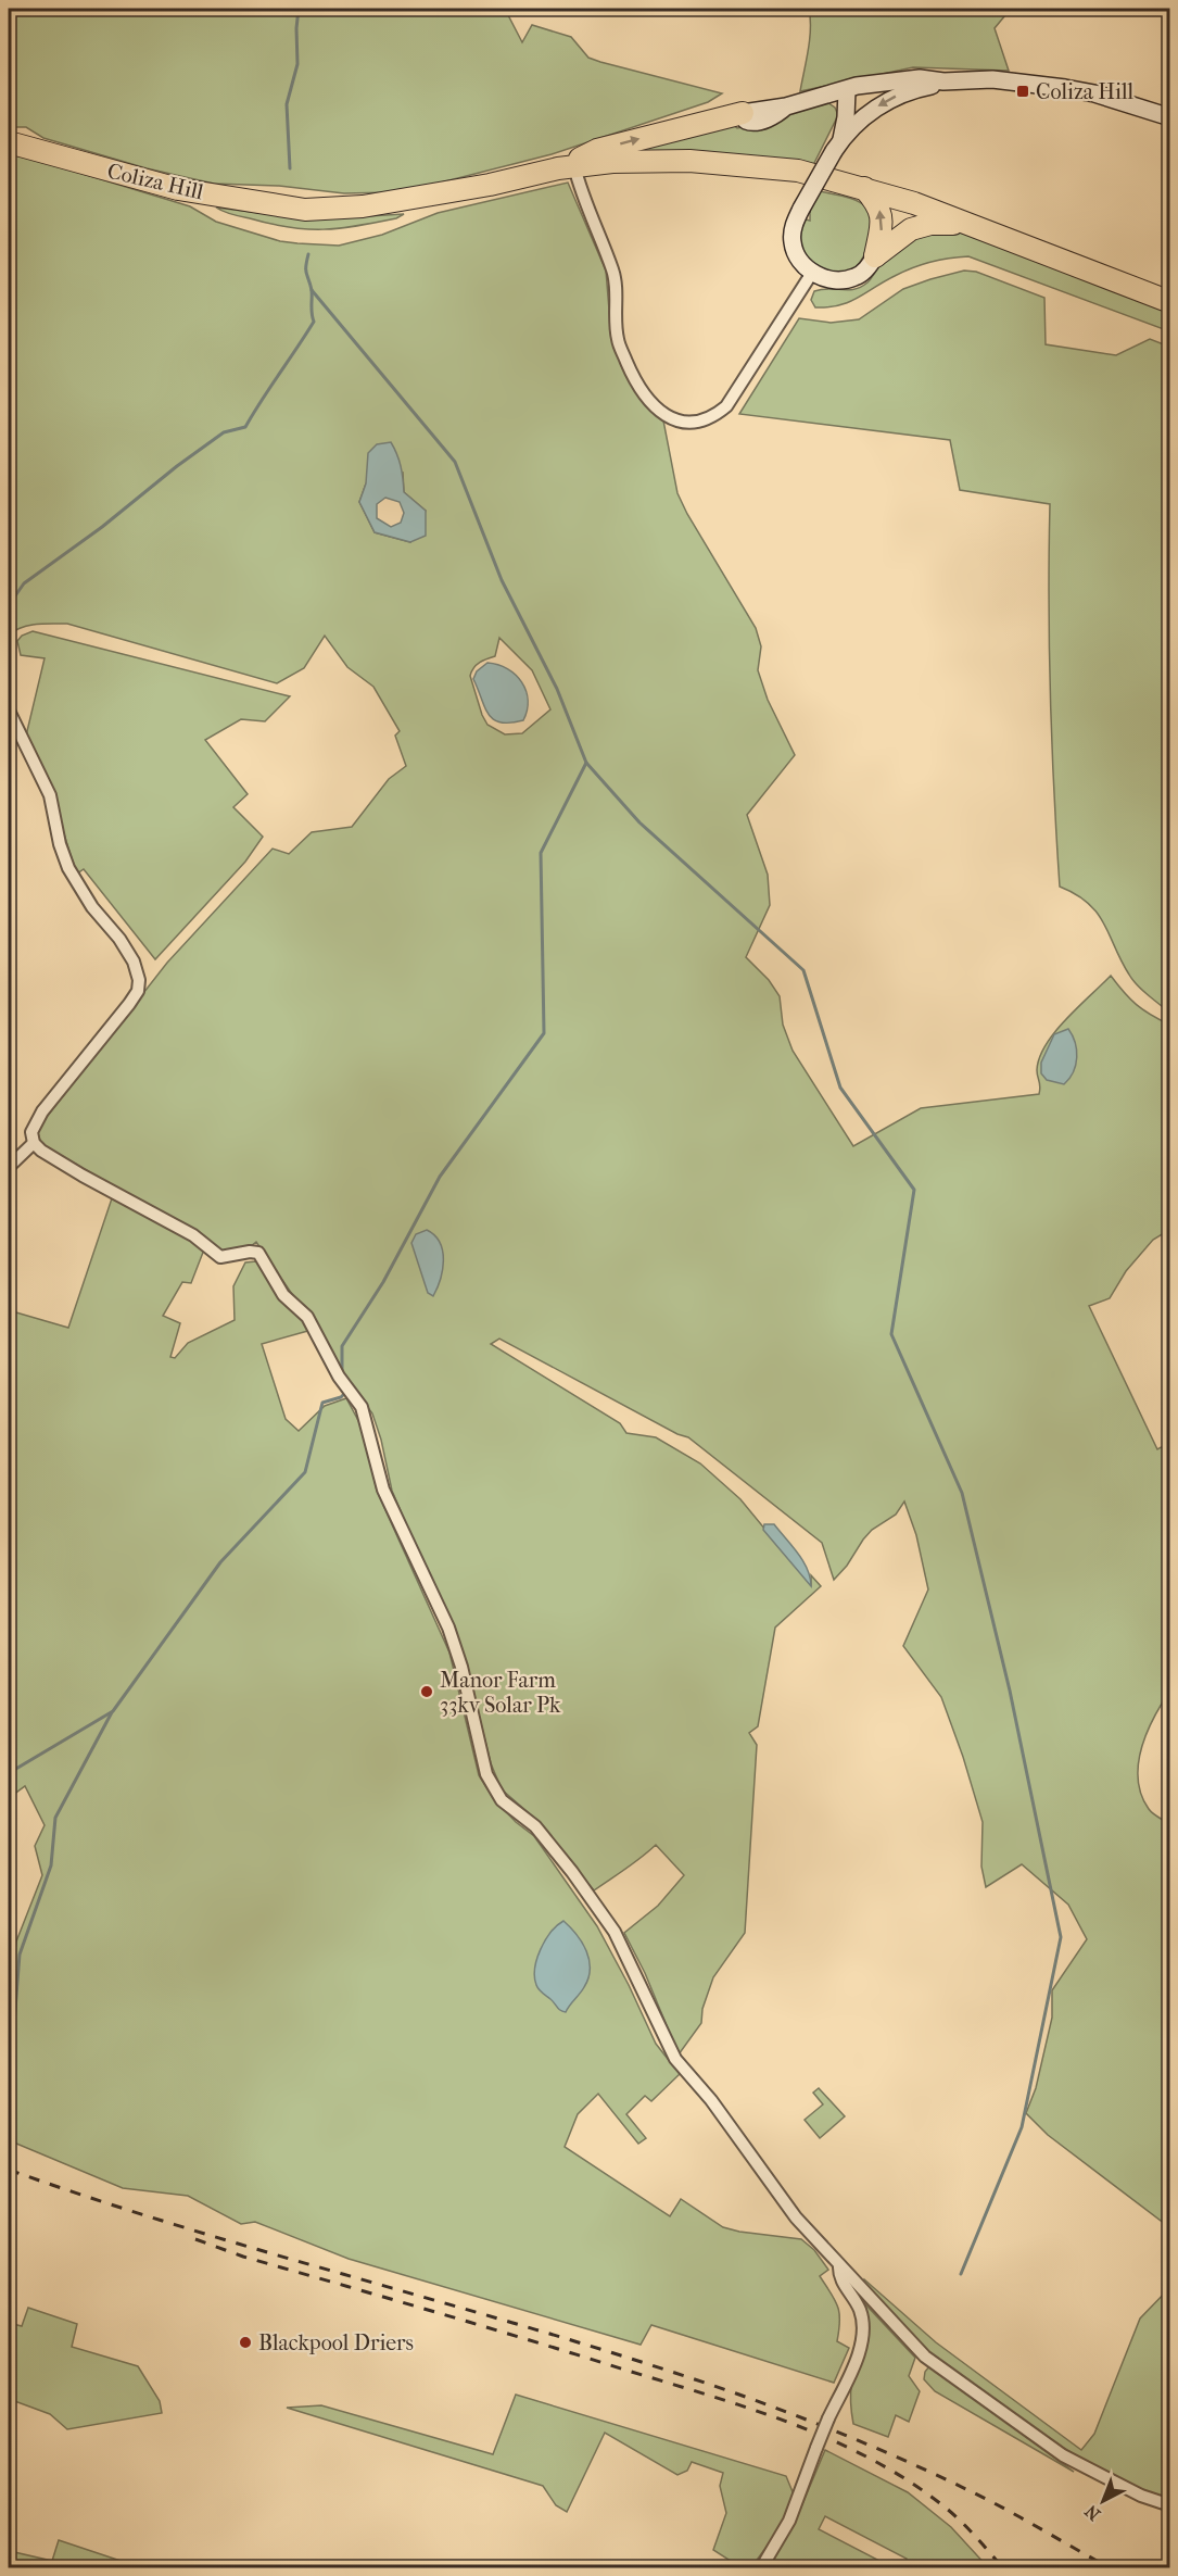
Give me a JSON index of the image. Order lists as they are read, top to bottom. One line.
{"streets":{"highway":["Coliza Hill"]},"places":{"transit":["Coliza Hill"],"other":["Manor Farm 33kv Solar Pk","Blackpool Driers"]},"north":"bottom left"}
